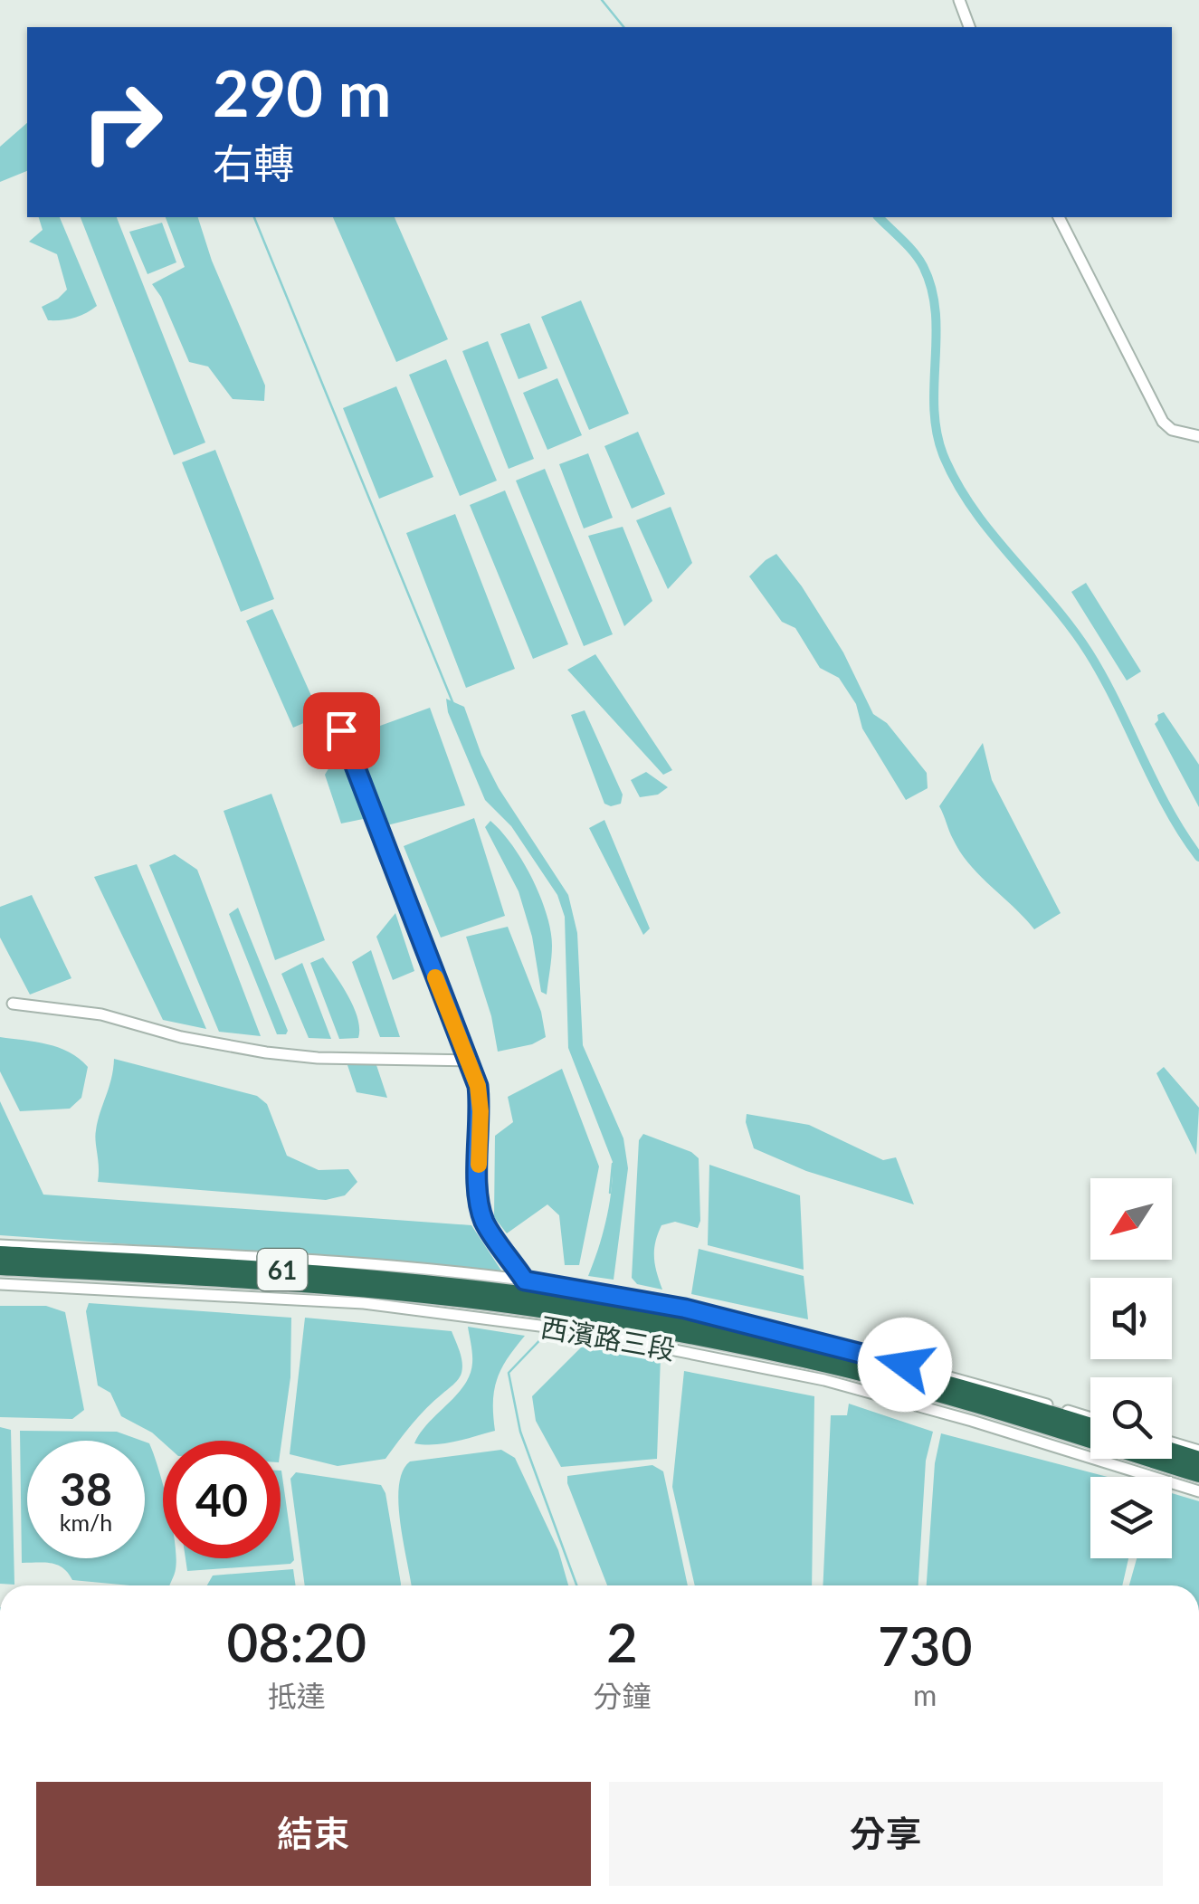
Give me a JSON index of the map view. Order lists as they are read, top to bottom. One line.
{"streets":{"highway":["61"],"street":["西濱路三段"]},"crossings":[["61","西濱路三段"]],"north":"bottom left","page":{"turn":["290 m","右轉"],"speed":"38 km/h","limit":"40","eta":["08:20","抵達","2","分鐘","730","m"],"buttons":["結束","分享"]}}
